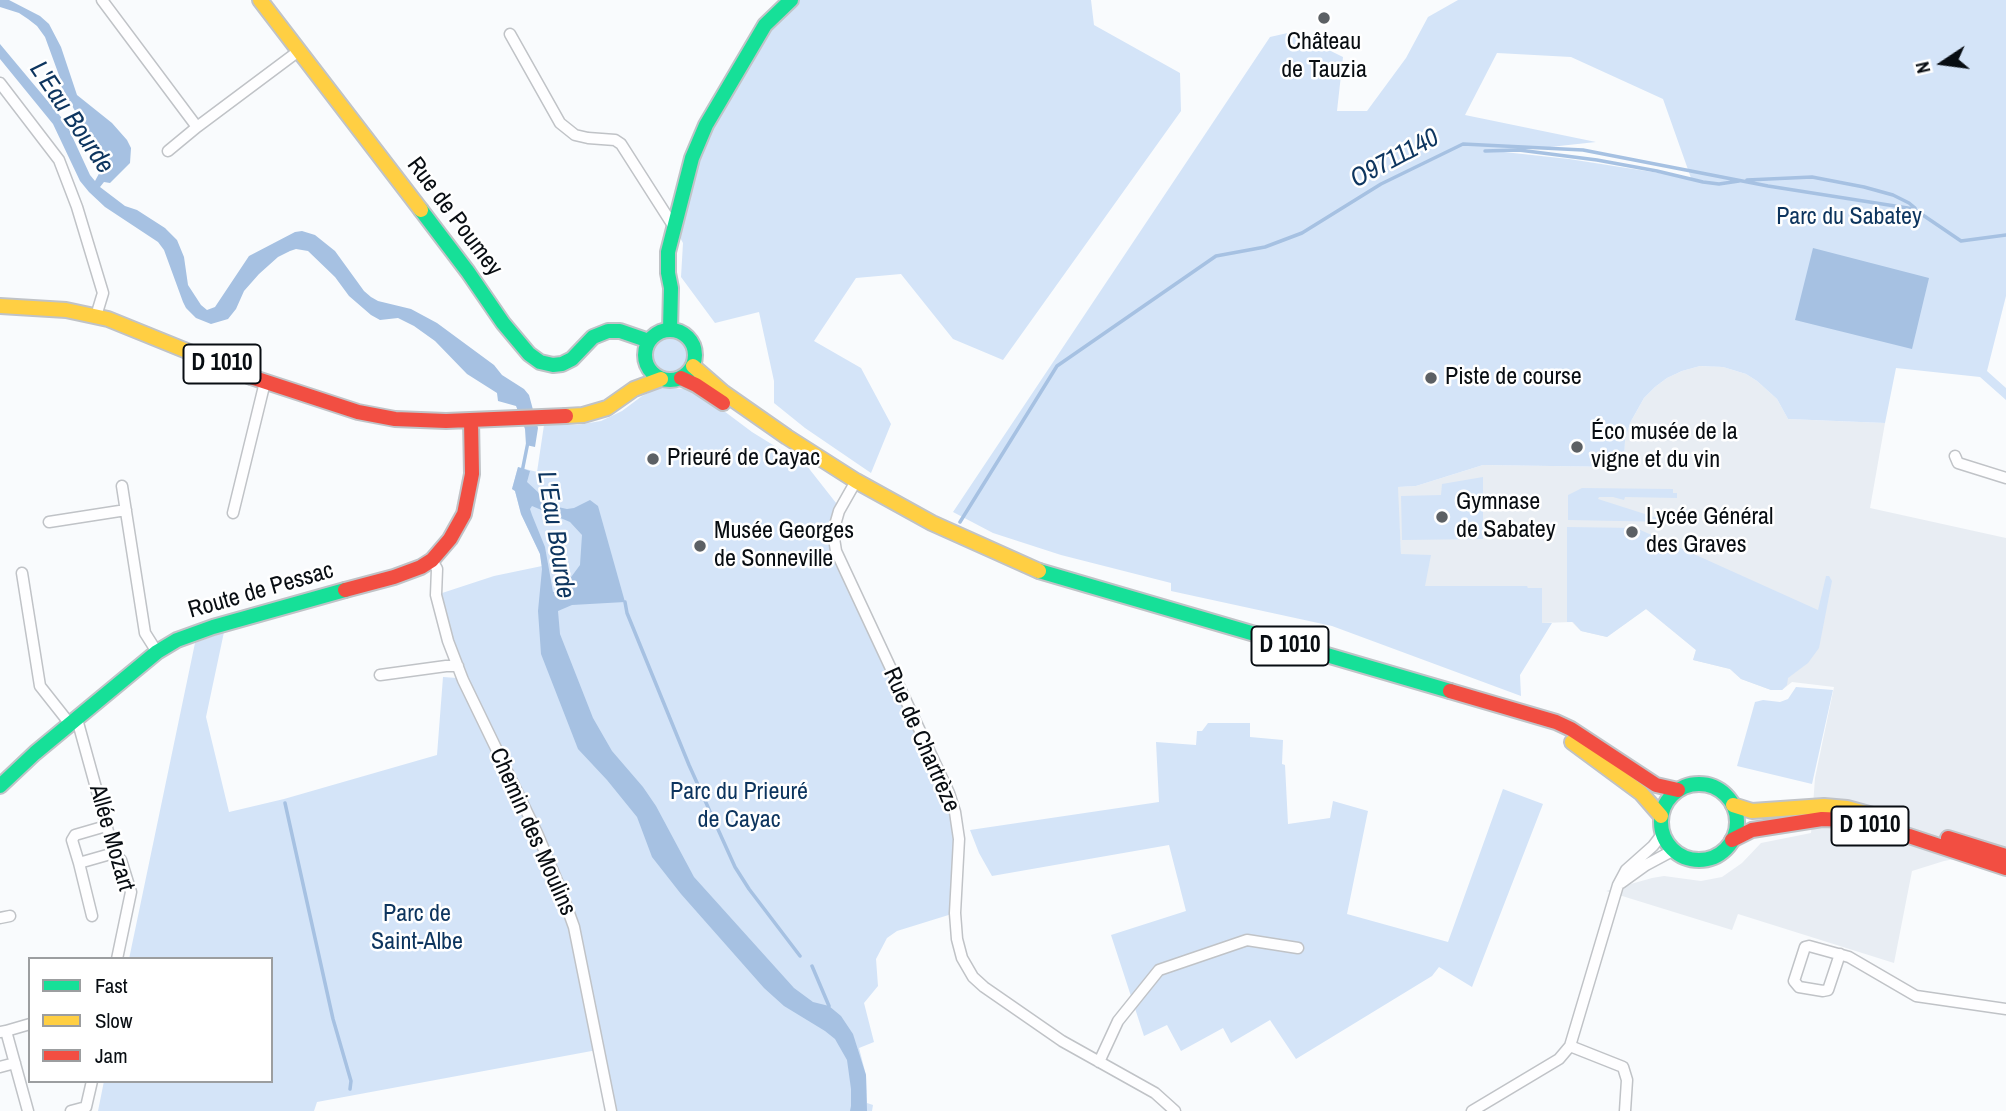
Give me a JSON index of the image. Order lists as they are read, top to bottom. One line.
{"streets":{"main road":["Rue de Poumey","D 1010","Route de Pessac"],"street":["Rue de Chartrèze","Chemin des Moulins","Allée Mozart"]},"crossings":[["Rue de Poumey","D 1010"],["D 1010","Route de Pessac"],["D 1010","Rue de Chartrèze"],["Route de Pessac","Chemin des Moulins"],["Route de Pessac","Allée Mozart"]],"water":["L'Eau Bourde","O9711140"],"parks":["Parc du Sabatey","Parc du Prieuré de Cayac","Parc de Saint-Albe"],"places":["Château de Tauzia","Piste de course","Éco musée de la vigne et du vin","Prieuré de Cayac","Gymnase de Sabatey","Lycée Général des Graves","Musée Georges de Sonneville"],"legend":["Fast","Slow","Jam"],"north":"left"}
